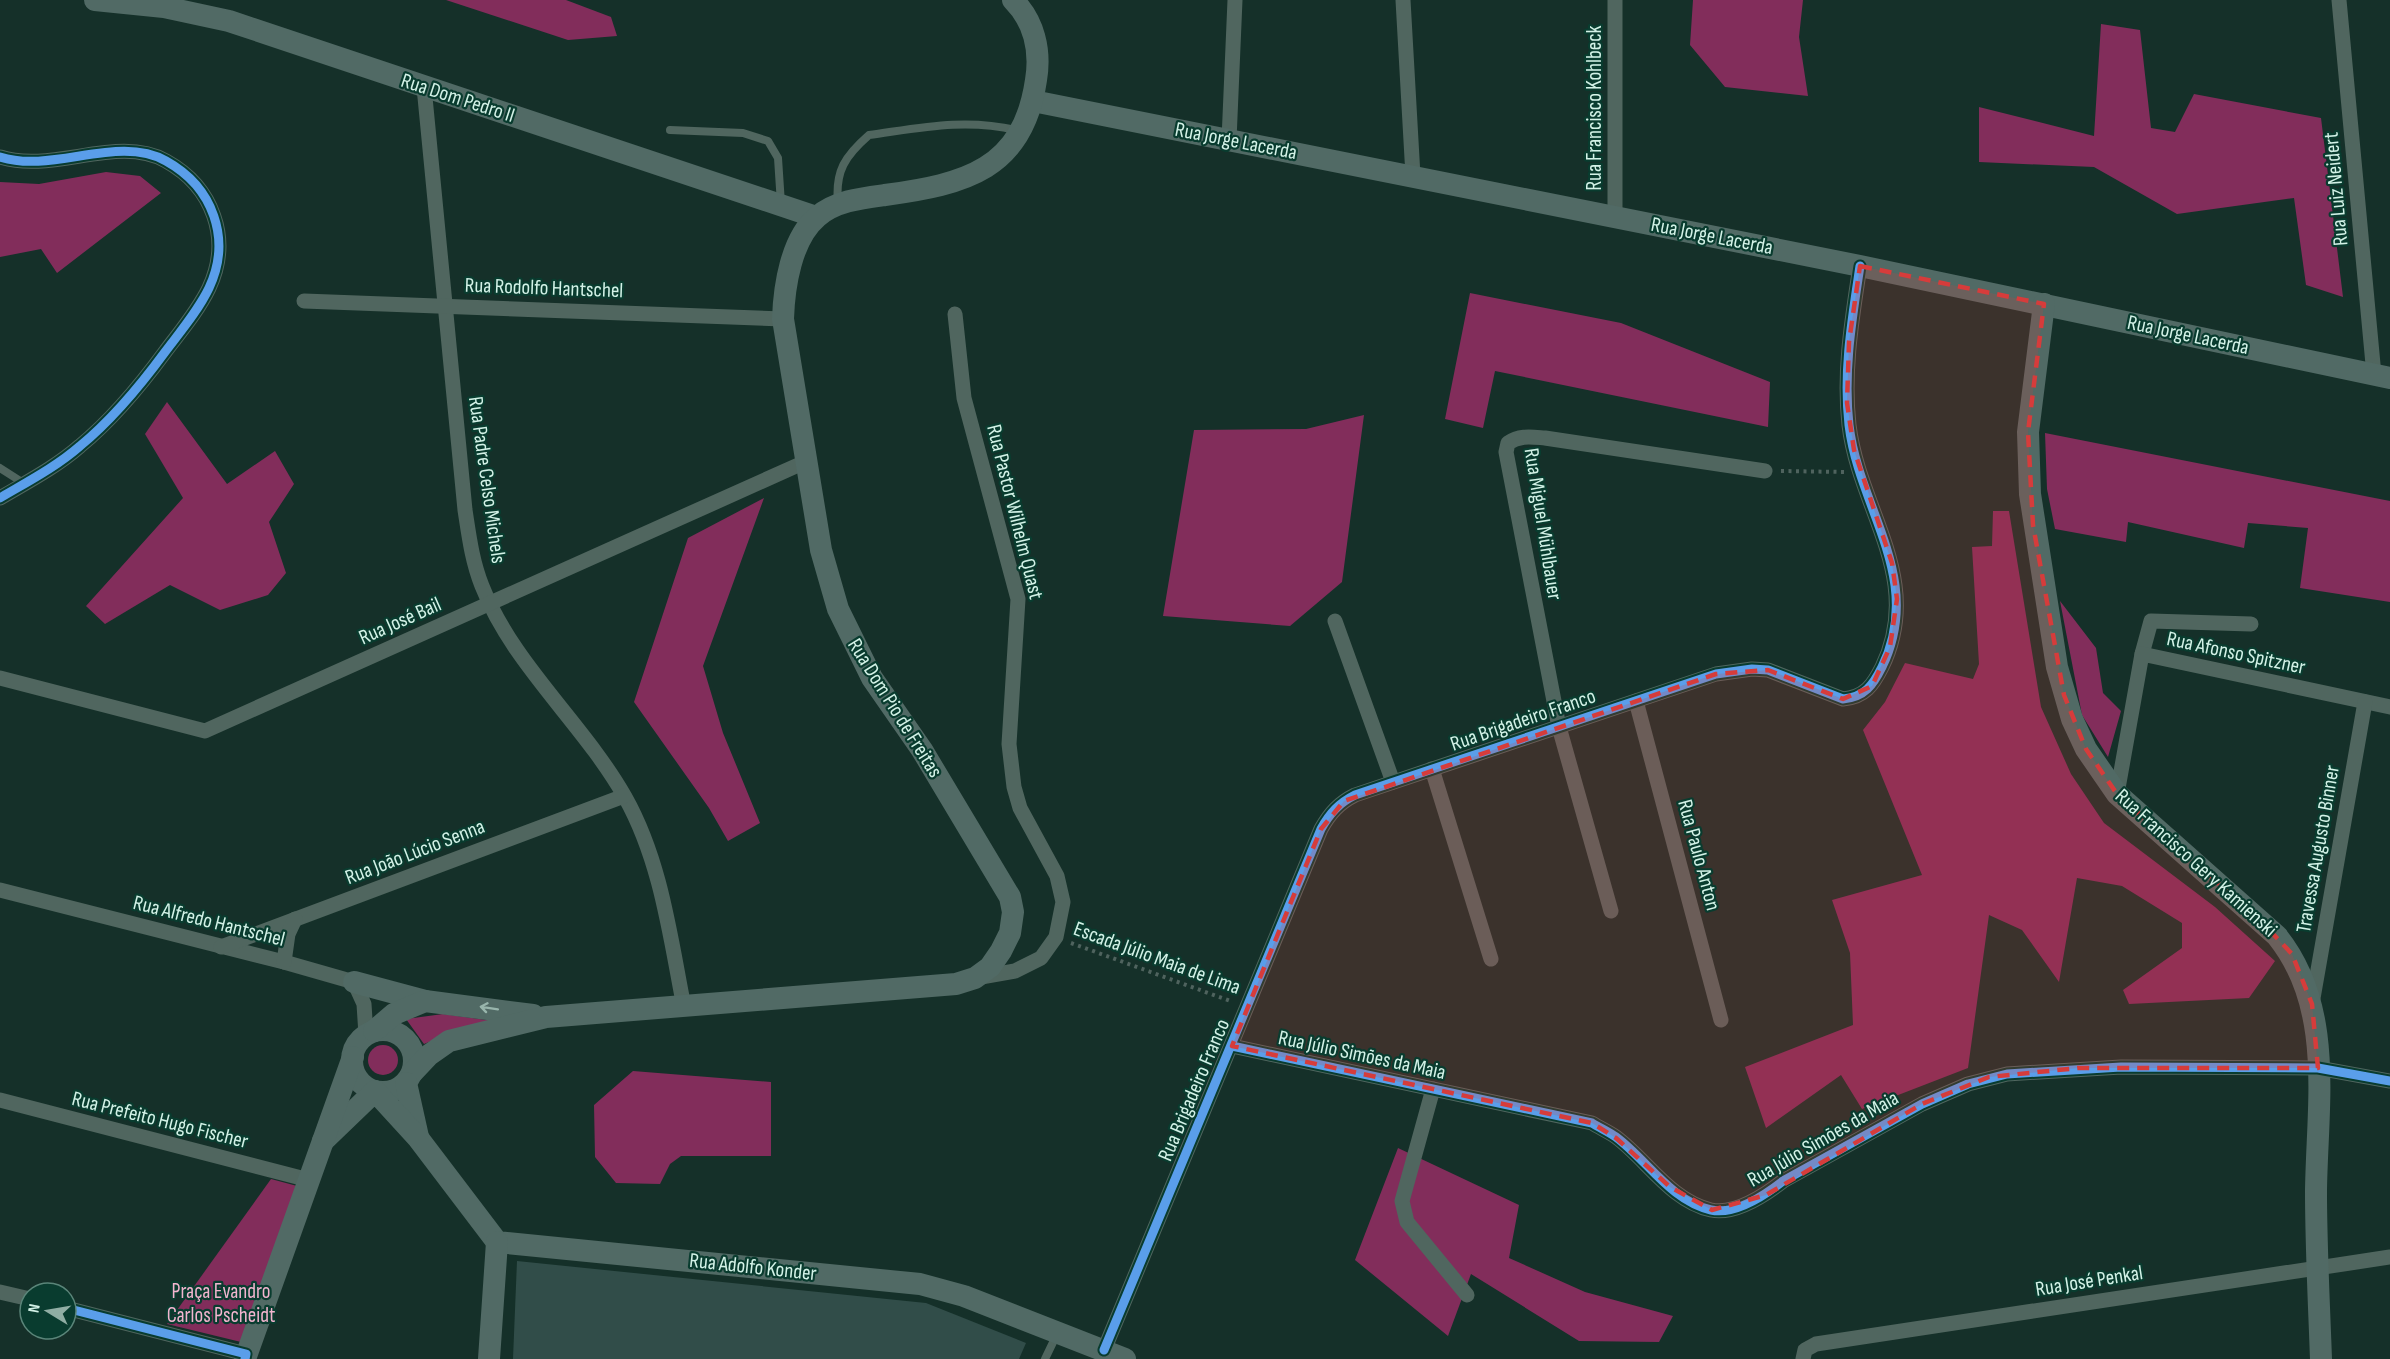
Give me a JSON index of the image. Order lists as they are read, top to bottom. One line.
{"streets":{"main road":["Rua Dom Pedro II","Rua Jorge Lacerda","Rua Dom Pio de Freitas","Rua Francisco Gery Kamienski","Rua Adolfo Konder"],"street":["Rua Francisco Kohlbeck","Rua Luiz Neidert","Rua Rodolfo Hantschel","Rua Padre Celso Michels","Rua Pastor Wilhelm Quast","Rua Miguel Mühlbauer","Rua José Bail","Rua Afonso Spitzner","Rua Brigadeiro Franco","Travessa Augusto Binner","Rua João Lúcio Senna","Rua Paulo Anton","Rua Alfredo Hantschel","Rua Júlio Simões da Maia","Rua Prefeito Hugo Fischer","Rua José Penkal"],"path":["Escada Júlio Maia de Lima"]},"crossings":[["Rua Dom Pedro II","Rua Padre Celso Michels"],["Rua Dom Pedro II","Rua Dom Pio de Freitas"],["Rua Francisco Kohlbeck","Rua Jorge Lacerda"],["Rua Jorge Lacerda","Rua Luiz Neidert"],["Rua Jorge Lacerda","Rua Dom Pio de Freitas"],["Rua Jorge Lacerda","Rua Brigadeiro Franco"],["Rua Jorge Lacerda","Rua Francisco Gery Kamienski"],["Rua Rodolfo Hantschel","Rua Padre Celso Michels"],["Rua Rodolfo Hantschel","Rua Dom Pio de Freitas"],["Rua Padre Celso Michels","Rua José Bail"],["Rua Padre Celso Michels","Rua João Lúcio Senna"],["Rua Pastor Wilhelm Quast","Rua Dom Pio de Freitas"],["Rua Pastor Wilhelm Quast","Escada Júlio Maia de Lima"],["Rua Miguel Mühlbauer","Rua Brigadeiro Franco"],["Rua José Bail","Rua Dom Pio de Freitas"],["Rua Afonso Spitzner","Travessa Augusto Binner"],["Rua Afonso Spitzner","Rua Francisco Gery Kamienski"],["Rua Brigadeiro Franco","Rua Paulo Anton"],["Rua Brigadeiro Franco","Escada Júlio Maia de Lima"],["Rua Brigadeiro Franco","Rua Júlio Simões da Maia"],["Rua Brigadeiro Franco","Rua Adolfo Konder"],["Travessa Augusto Binner","Rua Francisco Gery Kamienski"],["Rua João Lúcio Senna","Rua Alfredo Hantschel"],["Rua Francisco Gery Kamienski","Rua Júlio Simões da Maia"],["Rua Francisco Gery Kamienski","Rua José Penkal"]],"parks":["Praça Evandro Carlos Pscheidt"],"north":"left"}
